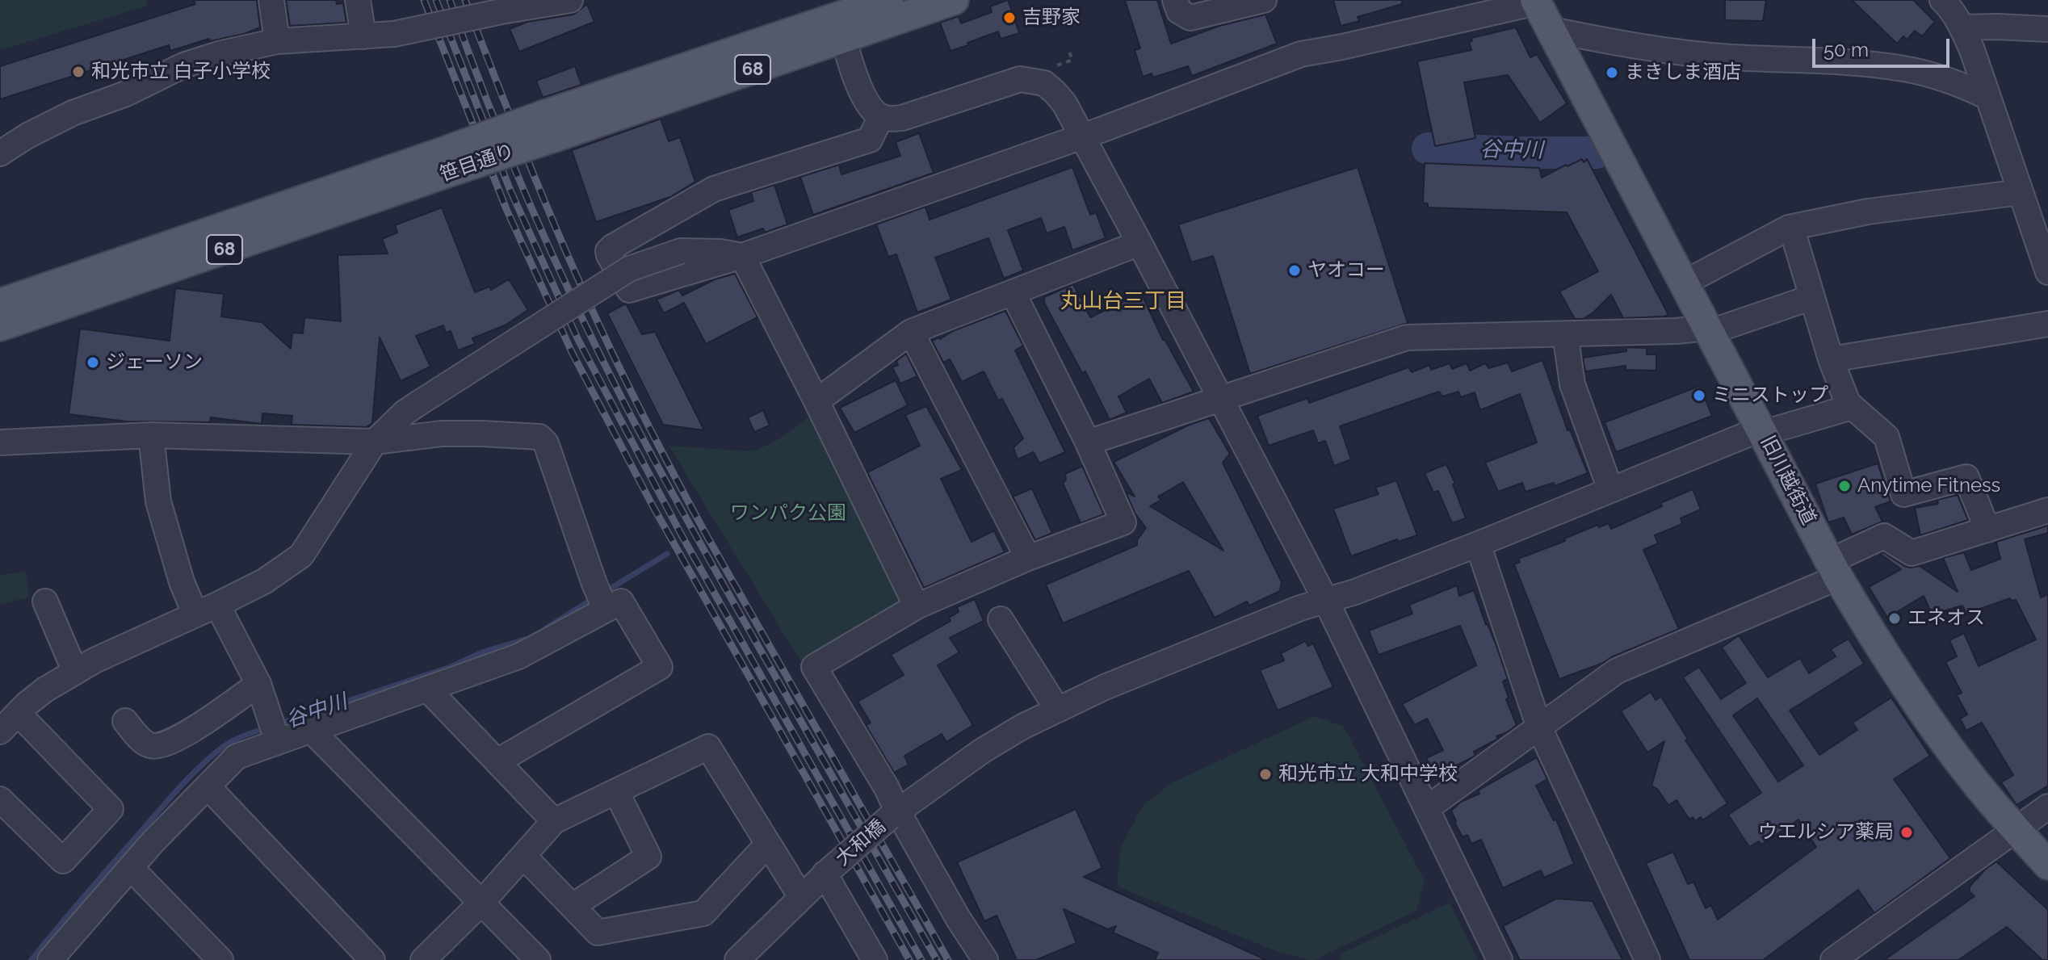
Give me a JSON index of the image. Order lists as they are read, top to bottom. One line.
{"streets":{"main road":["68","笹目通り","旧川越街道"],"street":["大和橋"]},"crossings":[["旧川越街道","大和橋"]],"districts":["丸山台三丁目"],"water":["谷中川"],"parks":["ワンパク公園"],"places":["吉野家","和光市立 白子小学校","まきしま酒店","ヤオコー","ジェーソン","ミニストップ","Anytime Fitness","エネオス","和光市立 大和中学校","ウエルシア薬局"],"scale_bar":"50 m"}
